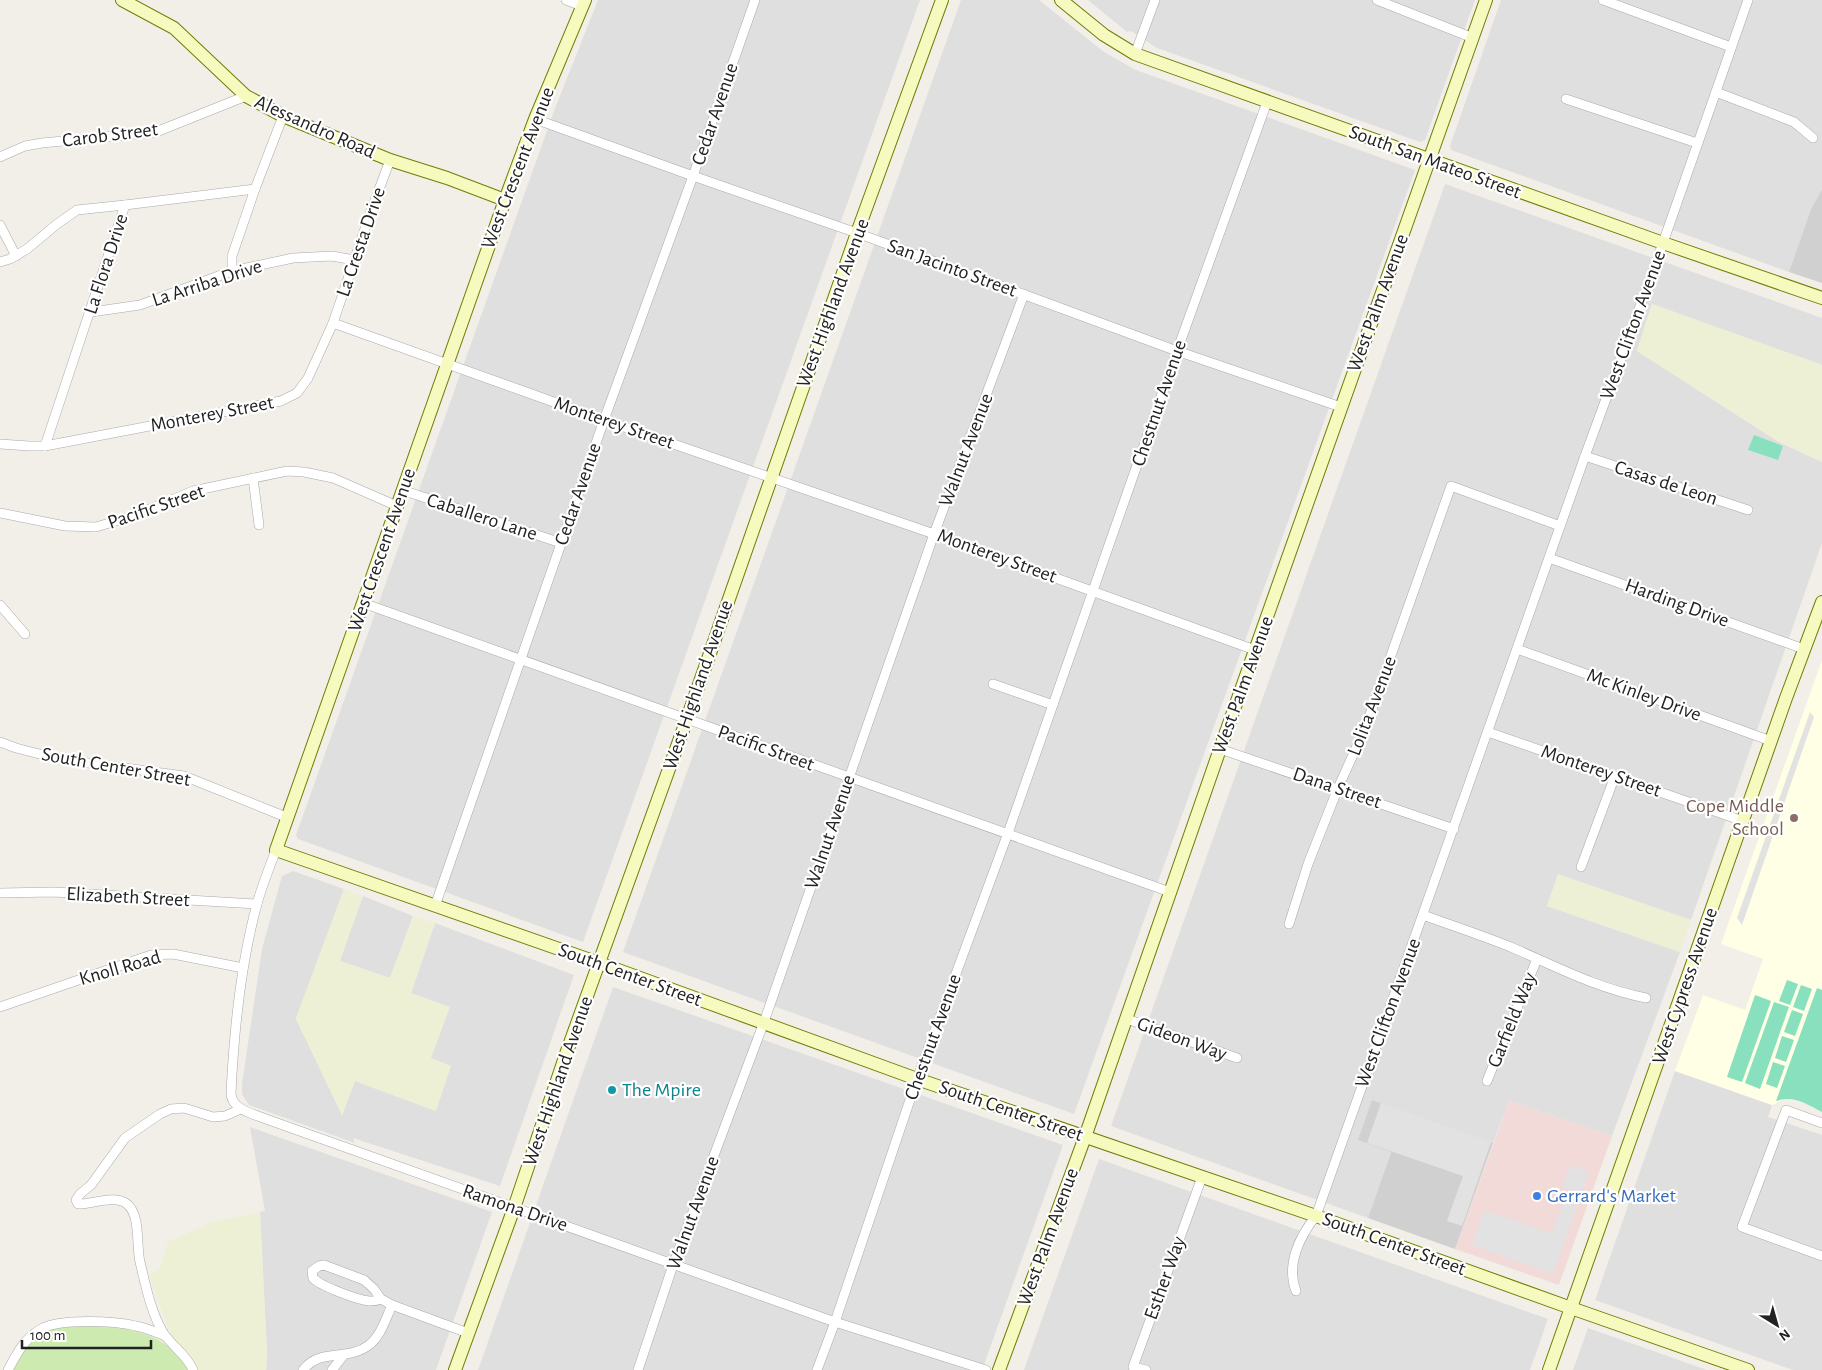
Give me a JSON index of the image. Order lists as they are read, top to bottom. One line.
{"streets":{"street":["Cedar Avenue","Alessandro Road","Carob Street","South San Mateo Street","West Crescent Avenue","La Cresta Drive","La Flora Drive","San Jacinto Street","La Arriba Drive","West Highland Avenue","West Palm Avenue","West Clifton Avenue","Chestnut Avenue","Monterey Street","Walnut Avenue","Casas de Leon","Pacific Street","Caballero Lane","Harding Drive","Mc Kinley Drive","Lolita Avenue","South Center Street","Dana Street","Elizabeth Street","Knoll Road","West Cypress Avenue","Garfield Way","Gideon Way","Ramona Drive","Esther Way"]},"crossings":[["Cedar Avenue","San Jacinto Street"],["Cedar Avenue","Monterey Street"],["Cedar Avenue","Pacific Street"],["Cedar Avenue","Caballero Lane"],["Cedar Avenue","South Center Street"],["Alessandro Road","Carob Street"],["Alessandro Road","West Crescent Avenue"],["Alessandro Road","La Cresta Drive"],["South San Mateo Street","West Palm Avenue"],["South San Mateo Street","West Clifton Avenue"],["South San Mateo Street","Chestnut Avenue"],["West Crescent Avenue","San Jacinto Street"],["West Crescent Avenue","Monterey Street"],["West Crescent Avenue","Pacific Street"],["West Crescent Avenue","Caballero Lane"],["West Crescent Avenue","South Center Street"],["West Crescent Avenue","Elizabeth Street"],["West Crescent Avenue","Knoll Road"],["West Crescent Avenue","Ramona Drive"],["La Cresta Drive","La Arriba Drive"],["La Cresta Drive","Monterey Street"],["La Flora Drive","La Arriba Drive"],["La Flora Drive","Monterey Street"],["San Jacinto Street","West Highland Avenue"],["San Jacinto Street","West Palm Avenue"],["San Jacinto Street","Chestnut Avenue"],["San Jacinto Street","Walnut Avenue"],["West Highland Avenue","Monterey Street"],["West Highland Avenue","Pacific Street"],["West Highland Avenue","South Center Street"],["West Highland Avenue","Ramona Drive"],["West Palm Avenue","Monterey Street"],["West Palm Avenue","Pacific Street"],["West Palm Avenue","South Center Street"],["West Palm Avenue","Dana Street"],["West Palm Avenue","Gideon Way"],["West Clifton Avenue","Monterey Street"],["West Clifton Avenue","Casas de Leon"],["West Clifton Avenue","Harding Drive"],["West Clifton Avenue","Mc Kinley Drive"],["West Clifton Avenue","Lolita Avenue"],["West Clifton Avenue","South Center Street"],["West Clifton Avenue","Dana Street"],["West Clifton Avenue","Garfield Way"],["Chestnut Avenue","Monterey Street"],["Chestnut Avenue","Pacific Street"],["Chestnut Avenue","South Center Street"],["Chestnut Avenue","Ramona Drive"],["Monterey Street","Walnut Avenue"],["Monterey Street","West Cypress Avenue"],["Walnut Avenue","Pacific Street"],["Walnut Avenue","South Center Street"],["Walnut Avenue","Ramona Drive"],["Harding Drive","West Cypress Avenue"],["Mc Kinley Drive","West Cypress Avenue"],["Lolita Avenue","Dana Street"],["South Center Street","West Cypress Avenue"],["South Center Street","Esther Way"]],"places":["Cope Middle School","The Mpire","Gerrard's Market"],"scale_bar":"100 m","north":"bottom right"}
